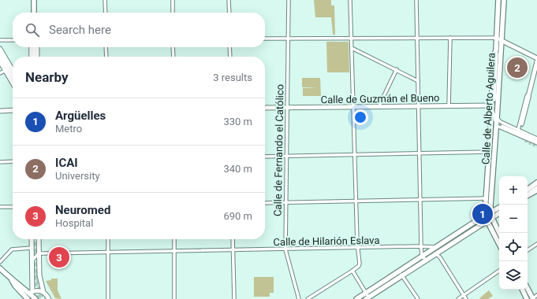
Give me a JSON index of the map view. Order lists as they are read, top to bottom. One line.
{"streets":{"main road":["Calle de Alberto Aguilera"],"street":["Calle de Guzmán el Bueno","Calle de Fernando el Católico","Calle de Hilarión Eslava"]},"crossings":[["Calle de Guzmán el Bueno","Calle de Alberto Aguilera"],["Calle de Guzmán el Bueno","Calle de Fernando el Católico"],["Calle de Fernando el Católico","Calle de Hilarión Eslava"]],"page":{"search":"Search here","pins":["2","1","3"],"heading":["Nearby","3 results"],"list":[{"mark":"1","name":"Argüelles","note":"Metro","value":"330 m"},{"mark":"2","name":"ICAI","note":"University","value":"340 m"},{"mark":"3","name":"Neuromed","note":"Hospital","value":"690 m"}],"map_buttons":["+","−"]}}
